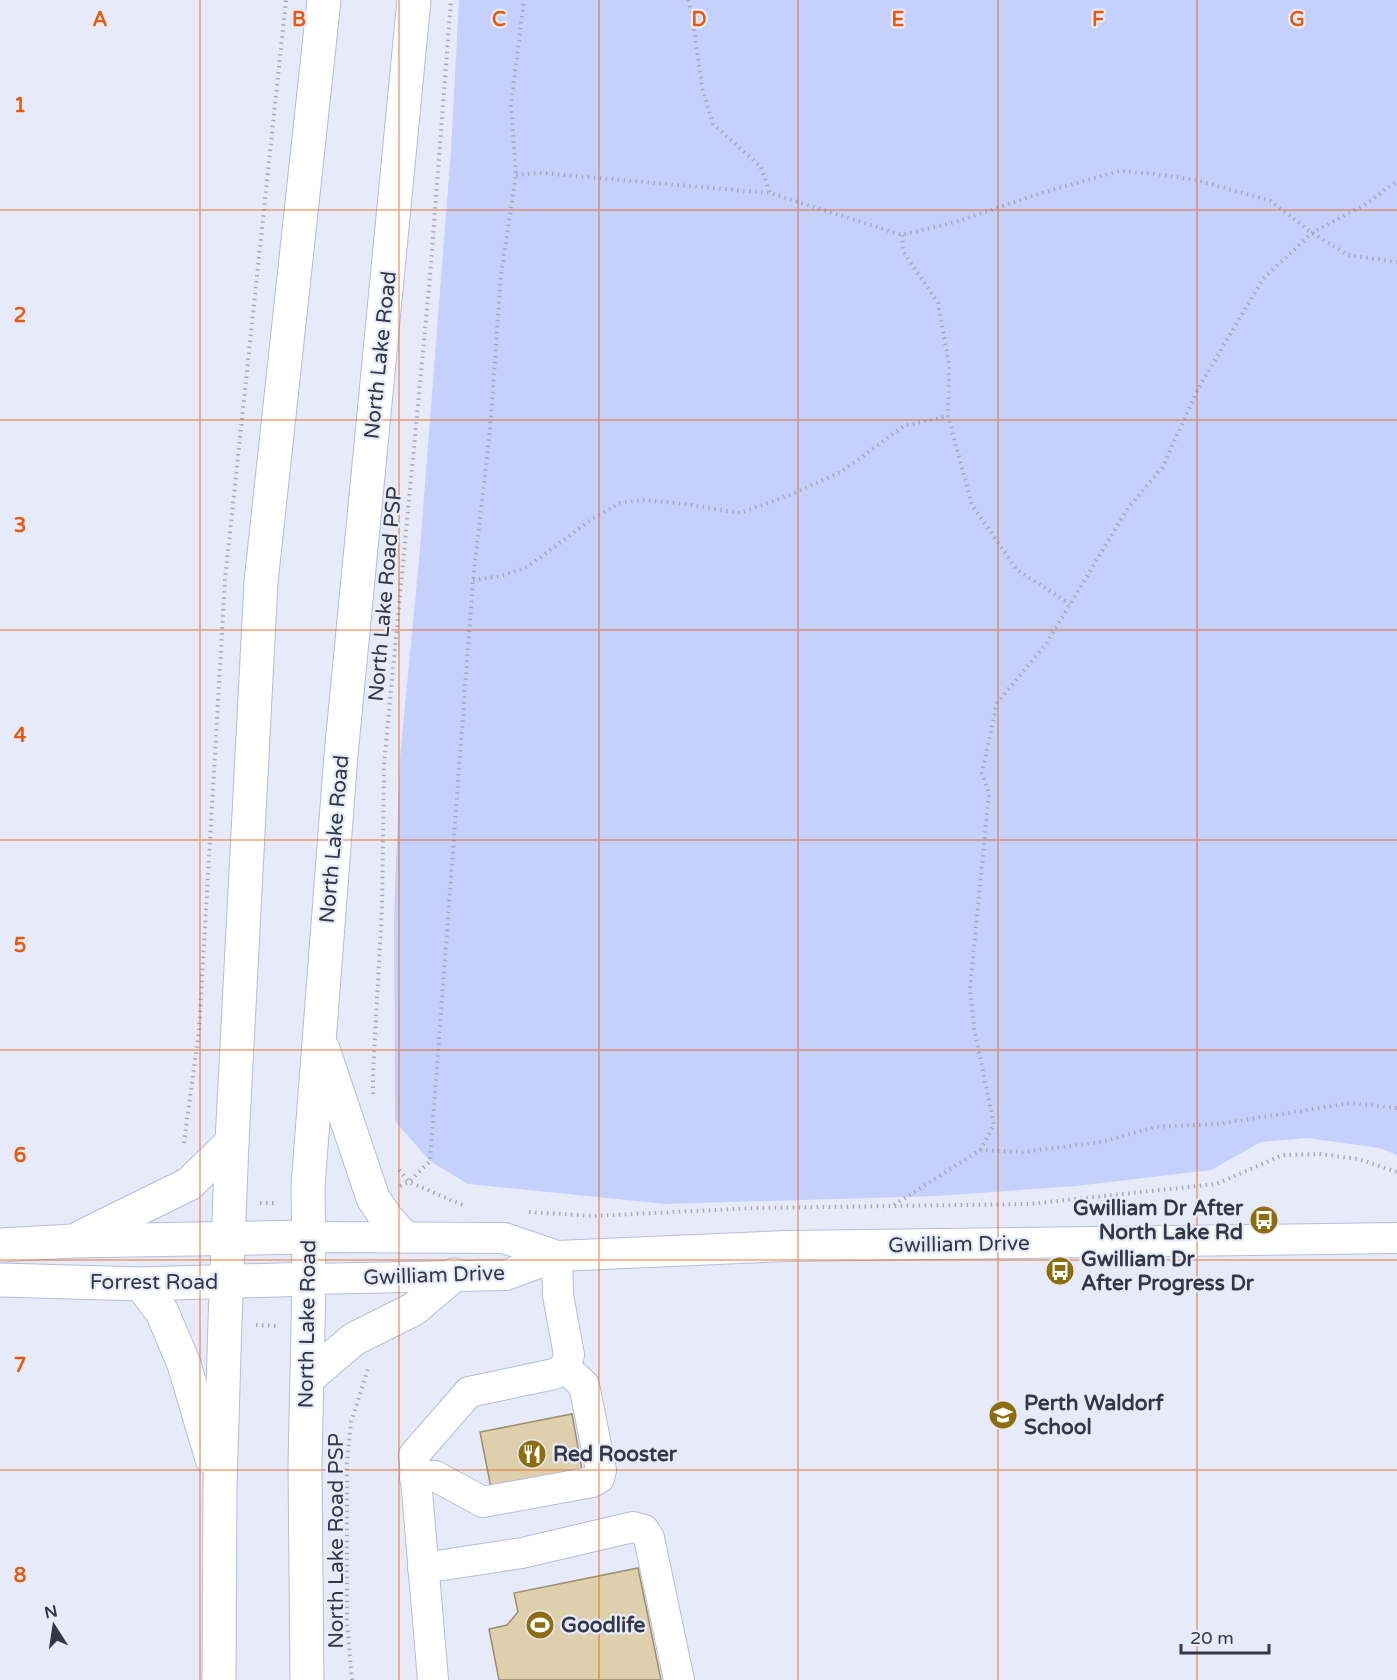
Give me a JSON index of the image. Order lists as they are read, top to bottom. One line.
{"streets":{"main road":["North Lake Road","Forrest Road"],"street":["Gwilliam Drive"],"path":["North Lake Road PSP"]},"crossings":[["North Lake Road","Gwilliam Drive"],["North Lake Road","Forrest Road"],["Gwilliam Drive","Forrest Road"]],"places":{"bus stop":["Gwilliam Dr After North Lake Rd","Gwilliam Dr After Progress Dr"],"school or university":["Perth Waldorf School"],"restaurant":["Red Rooster"],"sports":["Goodlife"]},"scale_bar":"20 m","north":"top","grid":{"columns":["A","B","C","D","E","F","G"],"rows":["1","2","3","4","5","6","7","8"]}}
